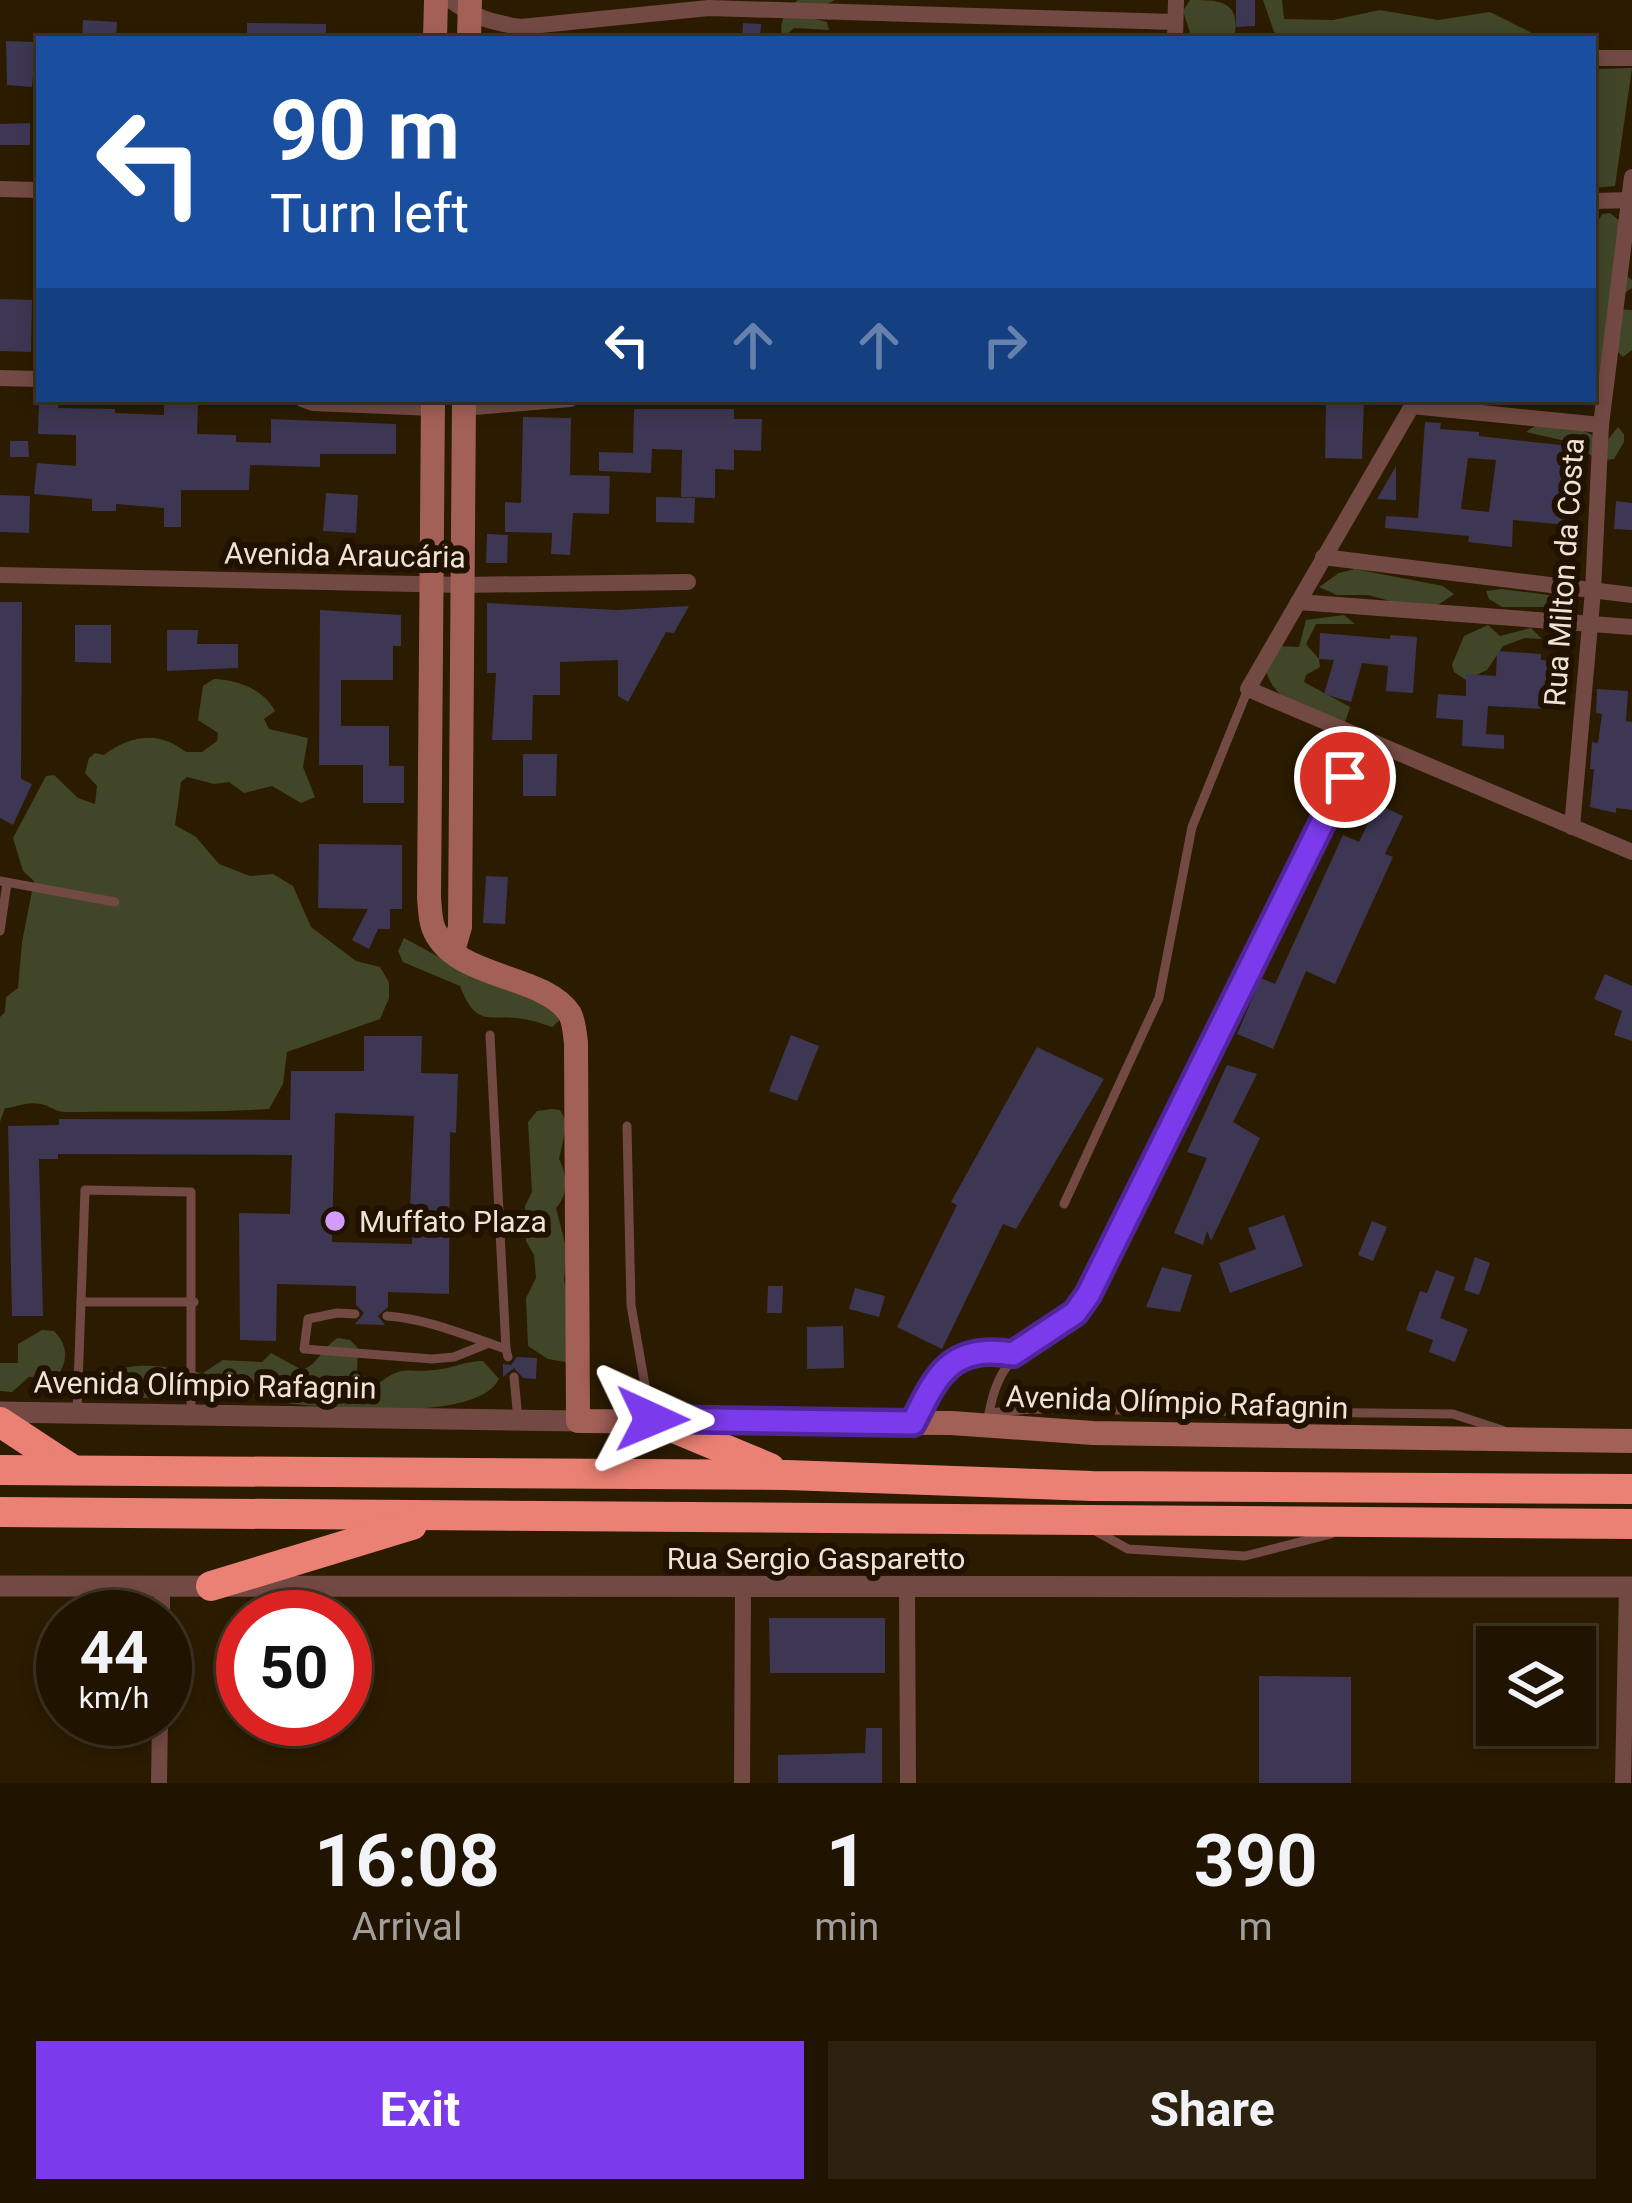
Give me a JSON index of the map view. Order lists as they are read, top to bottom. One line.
{"streets":{"main road":["Avenida Olímpio Rafagnin"],"street":["Avenida Araucária","Rua Milton da Costa","Rua Sergio Gasparetto"]},"places":["Muffato Plaza"],"page":{"turn":["90 m","Turn left"],"speed":"44 km/h","limit":"50","eta":["16:08","Arrival","1","min","390","m"],"buttons":["Exit","Share"]}}
